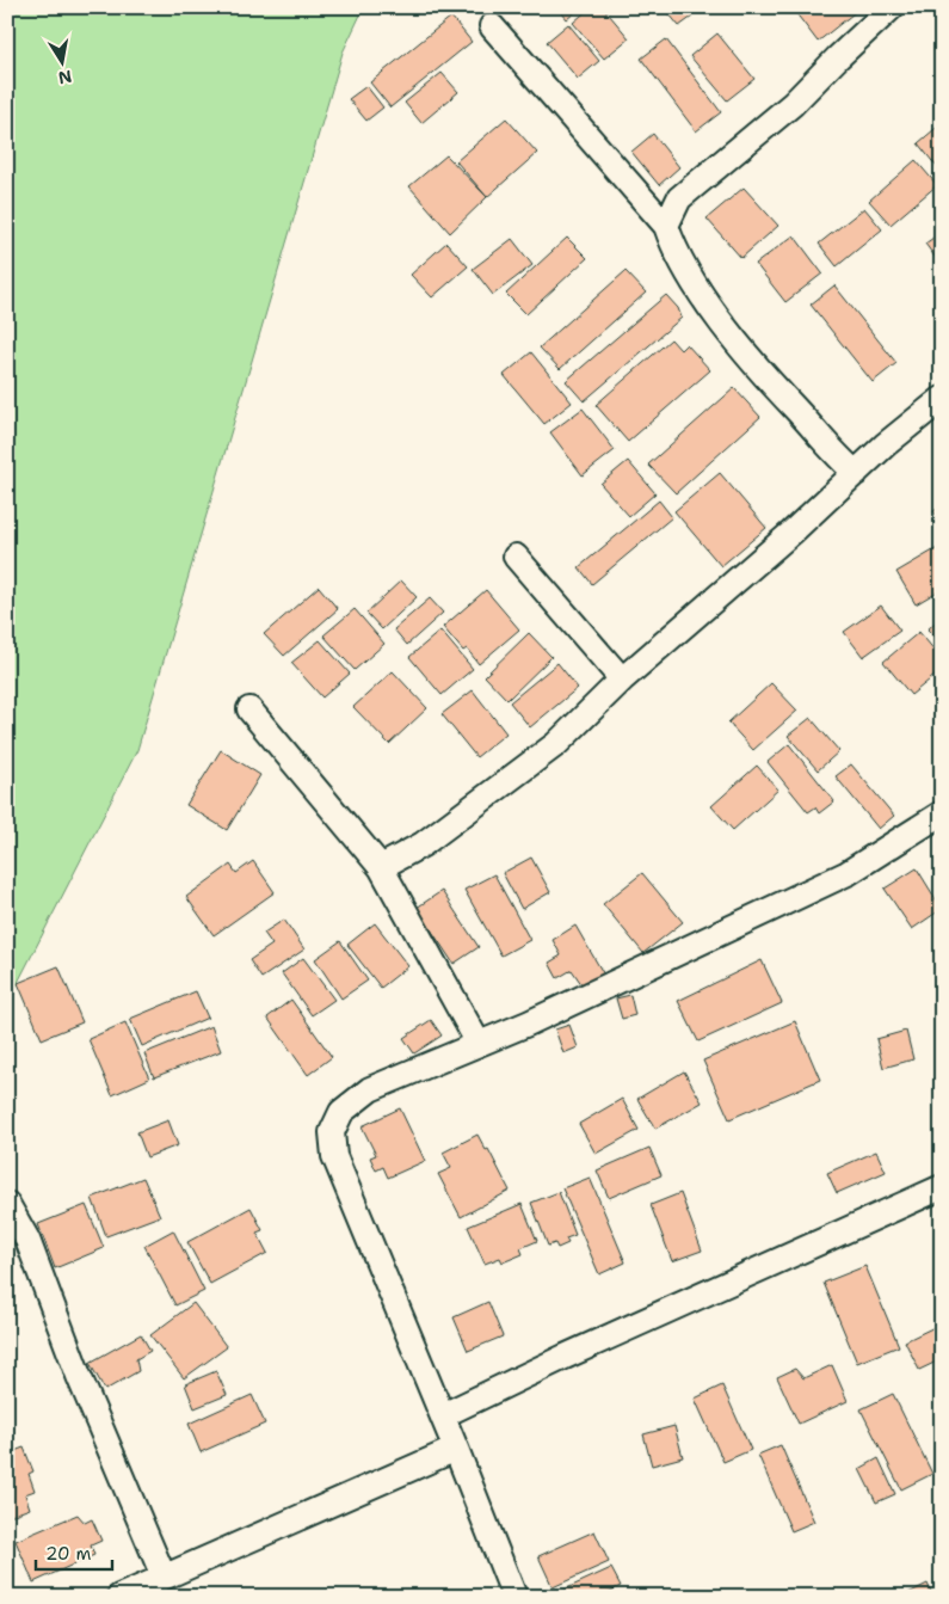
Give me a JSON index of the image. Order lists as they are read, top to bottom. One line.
{"scale_bar":"20 m","north":"bottom"}
